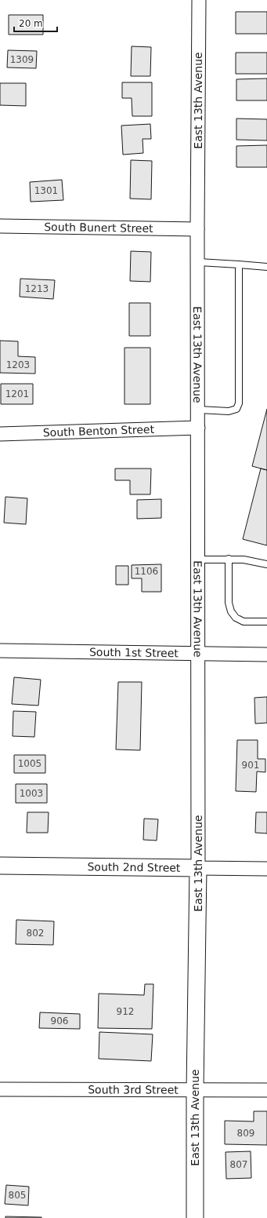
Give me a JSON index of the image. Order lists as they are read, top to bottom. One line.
{"streets":{"street":["East 13th Avenue","South Bunert Street","South Benton Street","South 1st Street","South 2nd Street","South 3rd Street"]},"crossings":[["East 13th Avenue","South Bunert Street"],["East 13th Avenue","South Benton Street"],["East 13th Avenue","South 1st Street"],["East 13th Avenue","South 2nd Street"],["East 13th Avenue","South 3rd Street"]],"house_numbers":["1309","1301","1213","1203","1201","1106","1005","901","1003","802","912","906","809","807","805"],"scale_bar":"20 m"}
